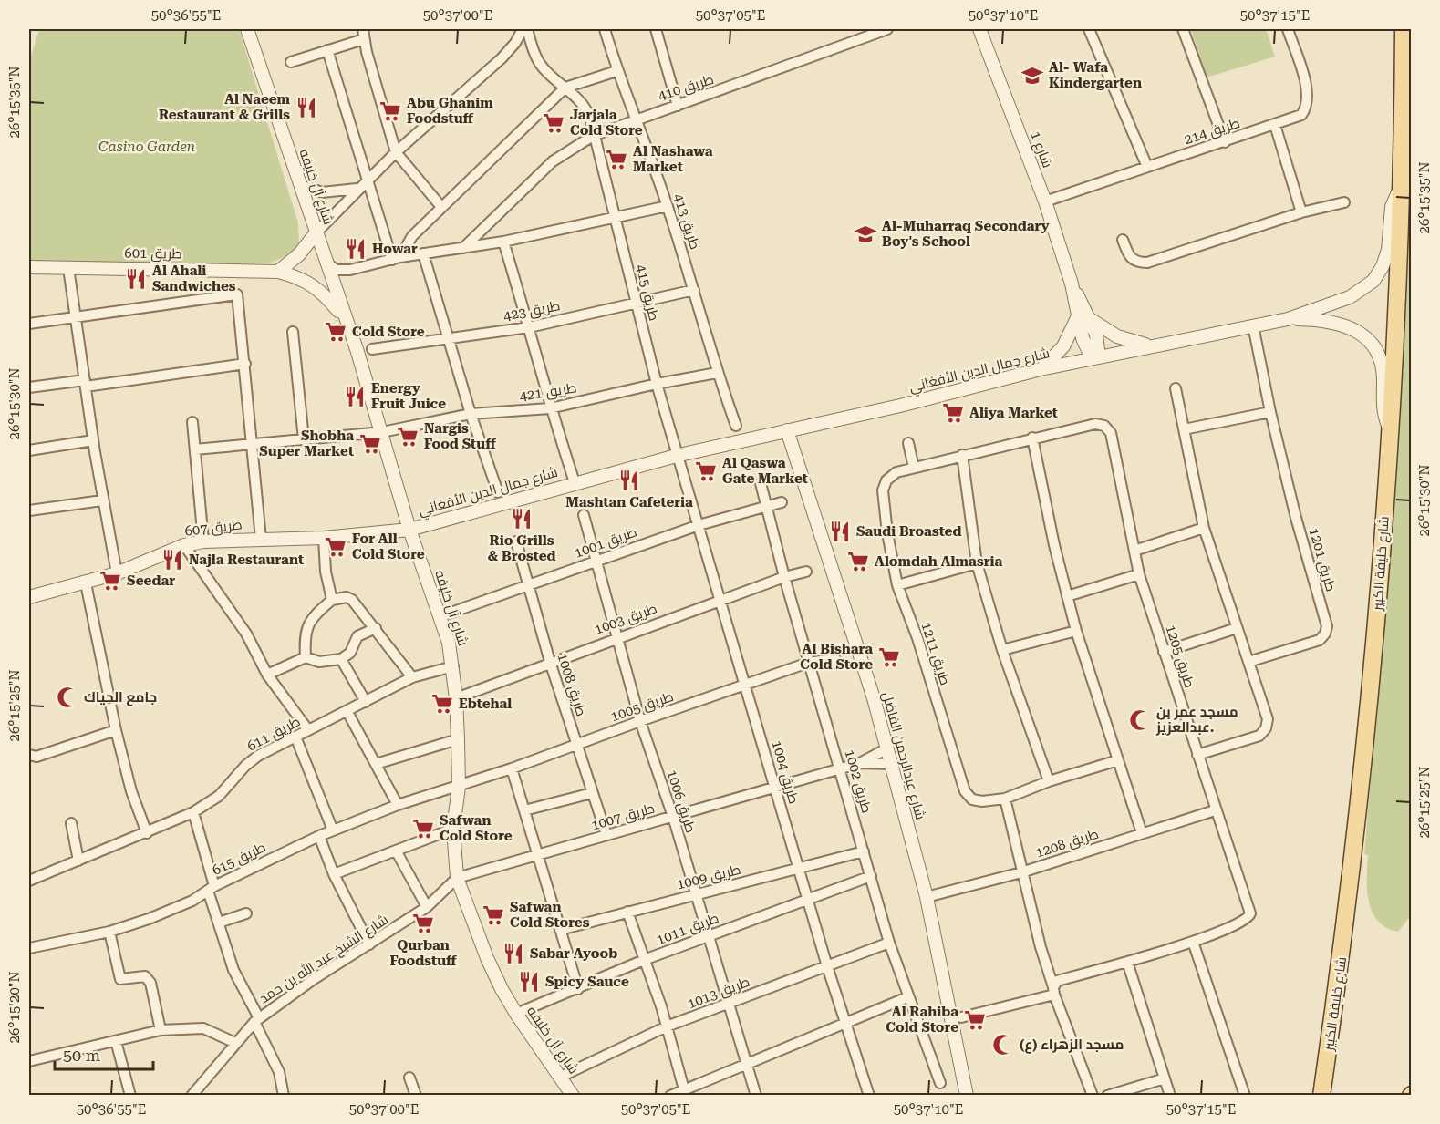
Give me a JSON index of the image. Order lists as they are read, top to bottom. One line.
{"streets":{"main road":["شارع خليفة الكبير"],"street":["طريق 410","طريق 214","شارع 1","شارع آل خليفه","طريق 413","طريق 601","طريق 415","طريق 423","شارع جمال الدين الأفغاني","طريق 421","طريق 607","طريق 1001","طريق 1201","طريق 1003","طريق 1211","طريق 1205","طريق 1008","طريق 1005","طريق 611","شارع عبدالرحمن الفاضل","طريق 1004","طريق 1002","طريق 1006","طريق 1007","طريق 1208","طريق 615","طريق 1009","طريق 1011","شارع الشيخ عبد الله بن حمد","طريق 1013"]},"crossings":[["طريق 410","طريق 413"],["طريق 410","طريق 415"],["طريق 214","شارع 1"],["شارع 1","شارع جمال الدين الأفغاني"],["شارع آل خليفه","طريق 601"],["شارع آل خليفه","شارع جمال الدين الأفغاني"],["شارع آل خليفه","طريق 421"],["شارع آل خليفه","طريق 607"],["شارع آل خليفه","طريق 1001"],["شارع آل خليفه","طريق 1003"],["شارع آل خليفه","طريق 1005"],["شارع آل خليفه","طريق 611"],["شارع آل خليفه","طريق 1007"],["شارع آل خليفه","طريق 615"],["شارع آل خليفه","طريق 1011"],["شارع آل خليفه","شارع الشيخ عبد الله بن حمد"],["شارع آل خليفه","طريق 1013"],["طريق 413","طريق 423"],["طريق 413","طريق 421"],["طريق 415","طريق 423"],["طريق 415","شارع جمال الدين الأفغاني"],["طريق 415","طريق 421"],["طريق 415","طريق 1004"],["شارع جمال الدين الأفغاني","طريق 607"],["شارع جمال الدين الأفغاني","طريق 1201"],["شارع جمال الدين الأفغاني","شارع خليفة الكبير"],["شارع جمال الدين الأفغاني","شارع عبدالرحمن الفاضل"],["شارع جمال الدين الأفغاني","طريق 1004"],["طريق 1001","طريق 1008"],["طريق 1001","طريق 1004"],["طريق 1001","طريق 1002"],["طريق 1001","طريق 1006"],["طريق 1003","طريق 1008"],["طريق 1003","طريق 1004"],["طريق 1003","طريق 1002"],["طريق 1003","طريق 1006"],["طريق 1211","طريق 1205"],["طريق 1205","طريق 1208"],["طريق 1008","طريق 1005"],["طريق 1008","طريق 1007"],["طريق 1005","طريق 1004"],["طريق 1005","طريق 1002"],["طريق 1005","طريق 1006"],["طريق 1005","طريق 615"],["شارع عبدالرحمن الفاضل","طريق 1007"],["شارع عبدالرحمن الفاضل","طريق 1208"],["طريق 1004","طريق 1007"],["طريق 1004","طريق 1009"],["طريق 1004","طريق 1011"],["طريق 1004","طريق 1013"],["طريق 1002","طريق 1007"],["طريق 1002","طريق 1009"],["طريق 1002","طريق 1011"],["طريق 1002","طريق 1013"],["طريق 1006","طريق 1007"],["طريق 1006","طريق 1009"],["طريق 1006","طريق 1011"],["طريق 1006","طريق 1013"],["طريق 1007","شارع الشيخ عبد الله بن حمد"]],"parks":["Casino Garden"],"places":{"school or university":["Al- Wafa Kindergarten","Al-Muharraq Secondary Boy's School"],"restaurant":["Al Naeem Restaurant & Grills","Howar","Al Ahali Sandwiches","Energy Fruit Juice","Mashtan Cafeteria","Rio Grills & Brosted","Saudi Broasted","Najla Restaurant","Sabar Ayoob","Spicy Sauce"],"supermarket":["Abu Ghanim Foodstuff","Jarjala Cold Store","Al Nashawa Market","Cold Store","Aliya Market","Nargis Food Stuff","Shobha Super Market","Al Qaswa Gate Market","For All Cold Store","Alomdah Almasria","Seedar","Al Bishara Cold Store","Ebtehal","Safwan Cold Store","Safwan Cold Stores","Qurban Foodstuff","Al Rahiba Cold Store"],"mosque":["جامع الحِياك","مسجد عمر بن عبدالعزيز.","مسجد الزهراء (ع)"]},"scale_bar":"50 m","coordinates":["50°36'55\"E","50°37'00\"E","50°37'05\"E","50°37'10\"E","50°37'15\"E","26°15'35\"N","26°15'30\"N","26°15'25\"N","26°15'20\"N"]}
